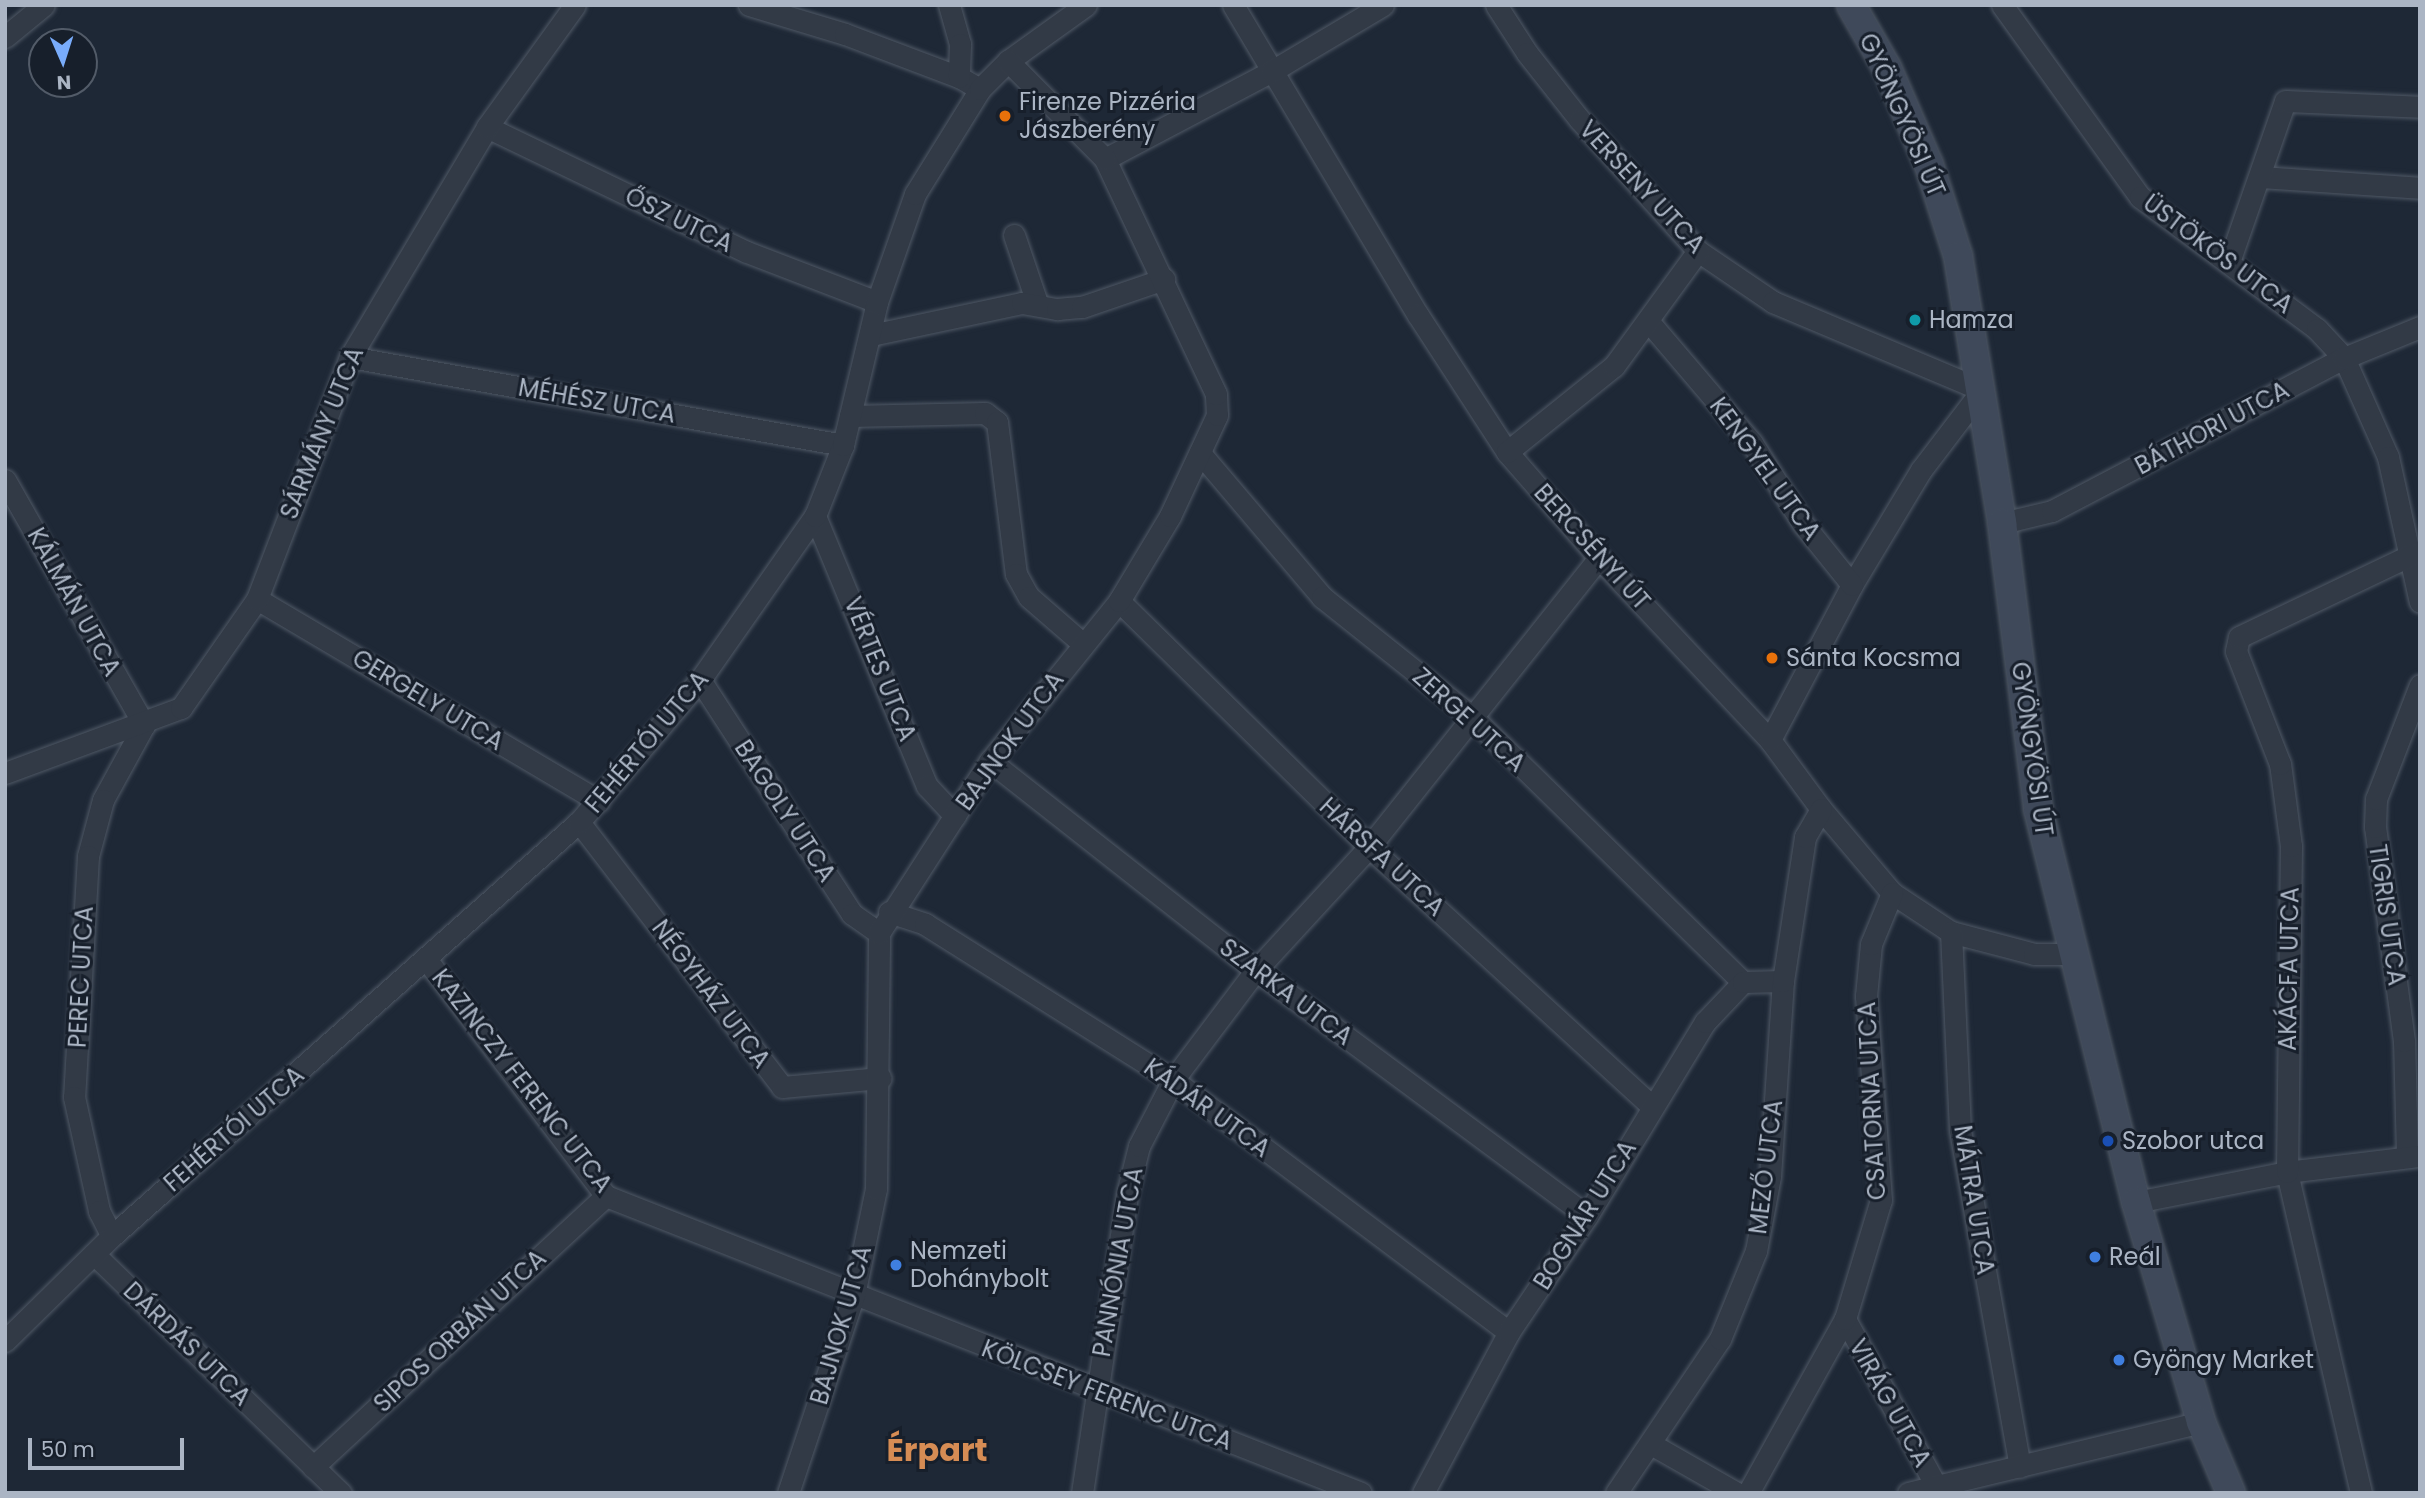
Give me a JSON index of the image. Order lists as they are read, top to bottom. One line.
{"streets":{"street":["GYÖNGYÖSI ÚT","VERSENY UTCA","ŐSZ UTCA","ÜSTÖKÖS UTCA","MÉHÉSZ UTCA","BÁTHORI UTCA","SÁRMÁNY UTCA","KENGYEL UTCA","BERCSÉNYI ÚT","KÁLMÁN UTCA","VÉRTES UTCA","GERGELY UTCA","ZERGE UTCA","BAJNOK UTCA","FEHÉRTÓI UTCA","BAGOLY UTCA","HÁRSFA UTCA","TIGRIS UTCA","AKÁCFA UTCA","PEREC UTCA","SZARKA UTCA","NÉGYHÁZ UTCA","KAZINCZY FERENC UTCA","CSATORNA UTCA","KÁDÁR UTCA","MEZŐ UTCA","MÁTRA UTCA","BOGNÁR UTCA","PANNÓNIA UTCA","SIPOS ORBÁN UTCA","DÁRDÁS UTCA","KÖLCSEY FERENC UTCA","VIRÁG UTCA"]},"crossings":[["GYÖNGYÖSI ÚT","VERSENY UTCA"],["GYÖNGYÖSI ÚT","BÁTHORI UTCA"],["GYÖNGYÖSI ÚT","BERCSÉNYI ÚT"],["ŐSZ UTCA","SÁRMÁNY UTCA"],["ŐSZ UTCA","FEHÉRTÓI UTCA"],["ÜSTÖKÖS UTCA","BÁTHORI UTCA"],["MÉHÉSZ UTCA","SÁRMÁNY UTCA"],["MÉHÉSZ UTCA","FEHÉRTÓI UTCA"],["SÁRMÁNY UTCA","KÁLMÁN UTCA"],["SÁRMÁNY UTCA","GERGELY UTCA"],["SÁRMÁNY UTCA","PEREC UTCA"],["BERCSÉNYI ÚT","CSATORNA UTCA"],["BERCSÉNYI ÚT","MEZŐ UTCA"],["BERCSÉNYI ÚT","MÁTRA UTCA"],["BERCSÉNYI ÚT","PANNÓNIA UTCA"],["KÁLMÁN UTCA","PEREC UTCA"],["VÉRTES UTCA","BAJNOK UTCA"],["VÉRTES UTCA","FEHÉRTÓI UTCA"],["GERGELY UTCA","FEHÉRTÓI UTCA"],["ZERGE UTCA","BAJNOK UTCA"],["ZERGE UTCA","BOGNÁR UTCA"],["ZERGE UTCA","PANNÓNIA UTCA"],["BAJNOK UTCA","FEHÉRTÓI UTCA"],["BAJNOK UTCA","BAGOLY UTCA"],["BAJNOK UTCA","HÁRSFA UTCA"],["BAJNOK UTCA","SZARKA UTCA"],["BAJNOK UTCA","NÉGYHÁZ UTCA"],["BAJNOK UTCA","KAZINCZY FERENC UTCA"],["BAJNOK UTCA","KÁDÁR UTCA"],["BAJNOK UTCA","KÖLCSEY FERENC UTCA"],["FEHÉRTÓI UTCA","BAGOLY UTCA"],["FEHÉRTÓI UTCA","PEREC UTCA"],["FEHÉRTÓI UTCA","NÉGYHÁZ UTCA"],["FEHÉRTÓI UTCA","KAZINCZY FERENC UTCA"],["FEHÉRTÓI UTCA","DÁRDÁS UTCA"],["HÁRSFA UTCA","BOGNÁR UTCA"],["HÁRSFA UTCA","PANNÓNIA UTCA"],["SZARKA UTCA","BOGNÁR UTCA"],["SZARKA UTCA","PANNÓNIA UTCA"],["KAZINCZY FERENC UTCA","SIPOS ORBÁN UTCA"],["KAZINCZY FERENC UTCA","KÖLCSEY FERENC UTCA"],["CSATORNA UTCA","VIRÁG UTCA"],["KÁDÁR UTCA","BOGNÁR UTCA"],["KÁDÁR UTCA","PANNÓNIA UTCA"],["PANNÓNIA UTCA","KÖLCSEY FERENC UTCA"],["SIPOS ORBÁN UTCA","DÁRDÁS UTCA"]],"districts":["Érpart"],"places":["Firenze Pizzéria Jászberény","Hamza","Sánta Kocsma","Szobor utca","Reál","Nemzeti Dohánybolt","Gyöngy Market"],"scale_bar":"50 m","north":"bottom"}
